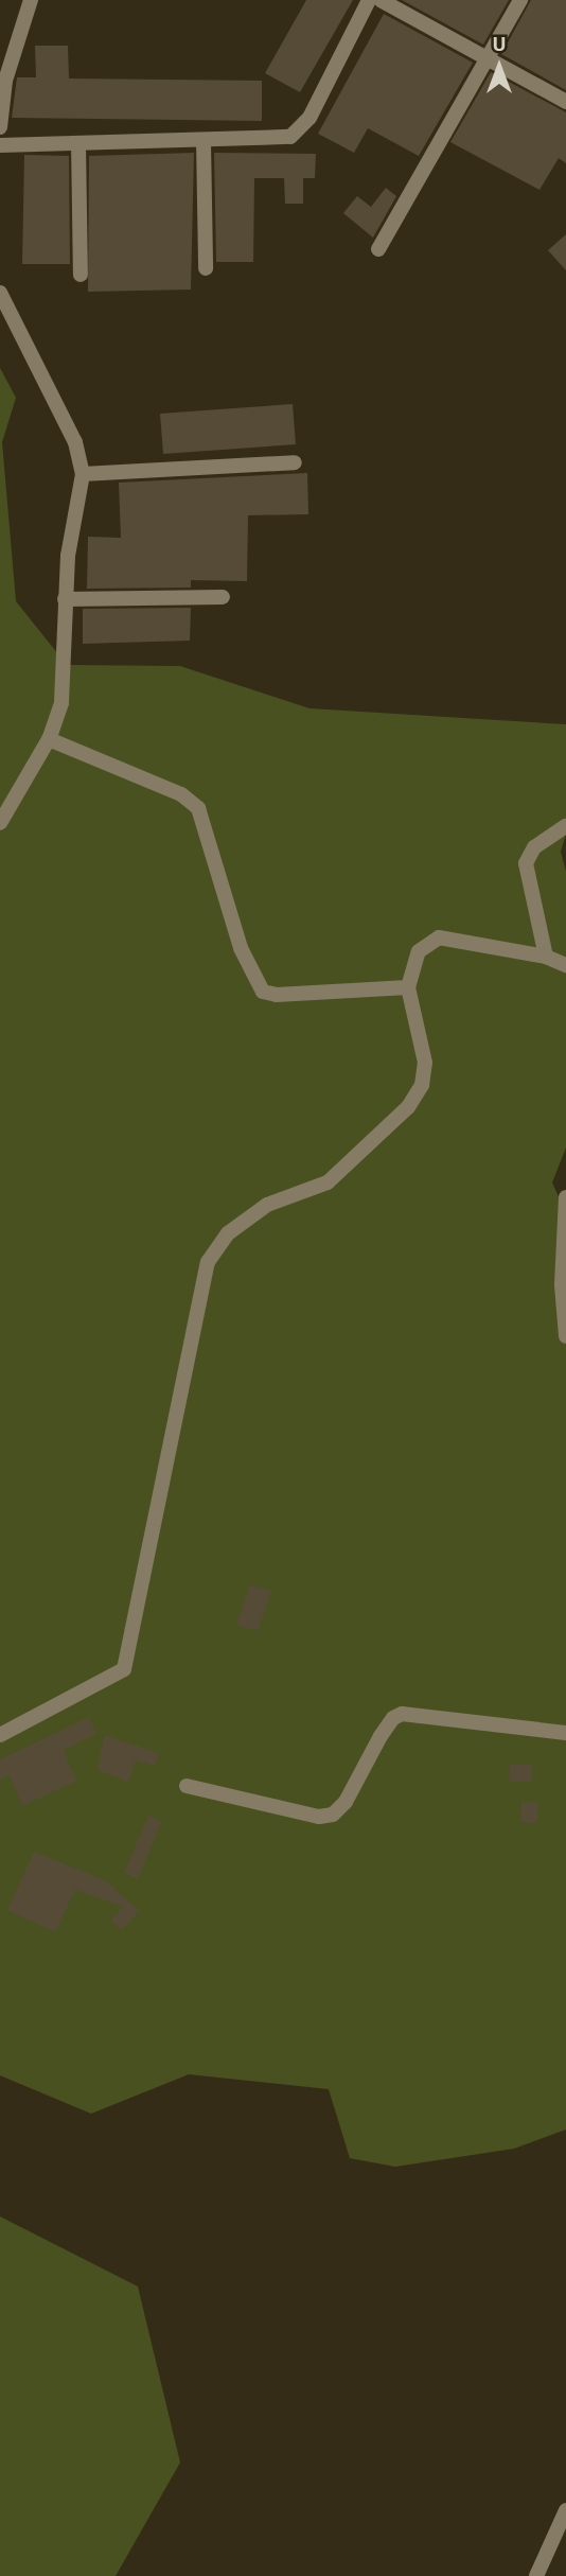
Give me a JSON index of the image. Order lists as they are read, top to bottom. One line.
{"north":"top"}
